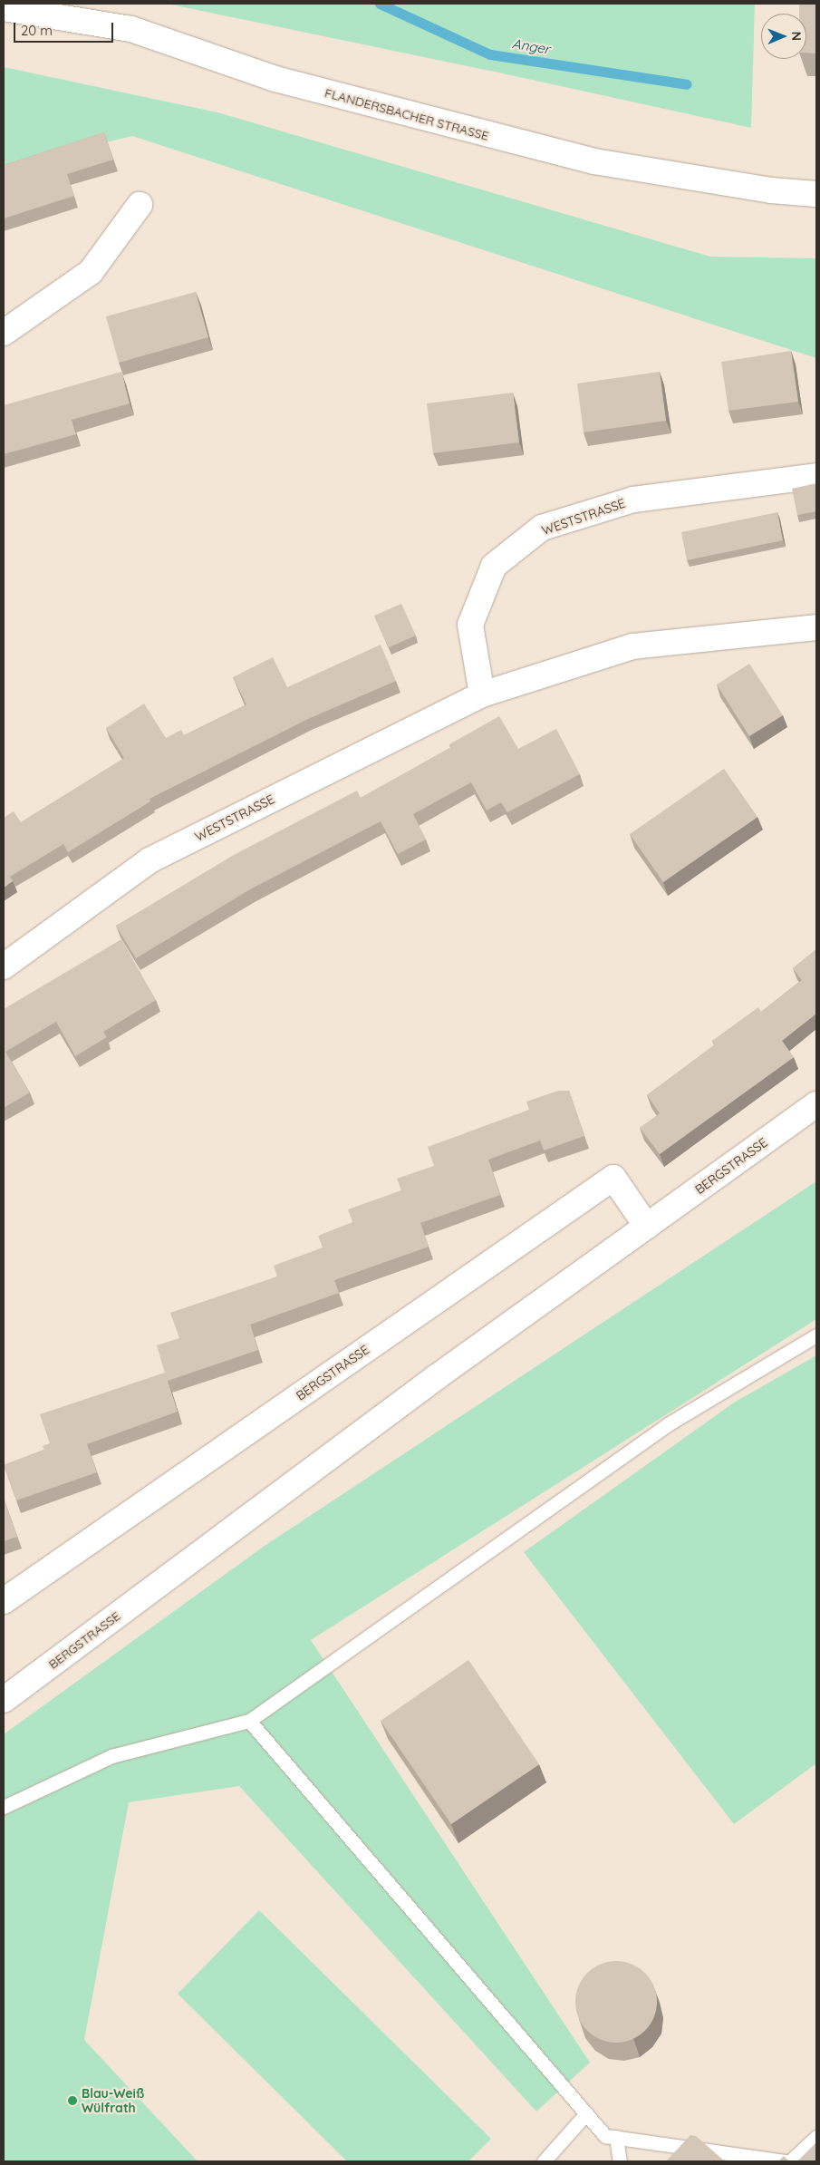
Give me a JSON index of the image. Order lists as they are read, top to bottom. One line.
{"streets":{"street":["FLANDERSBACHER STRASSE","WESTSTRASSE","BERGSTRASSE"]},"water":["Anger"],"places":["Blau-Weiß Wülfrath"],"scale_bar":"20 m","north":"right"}
